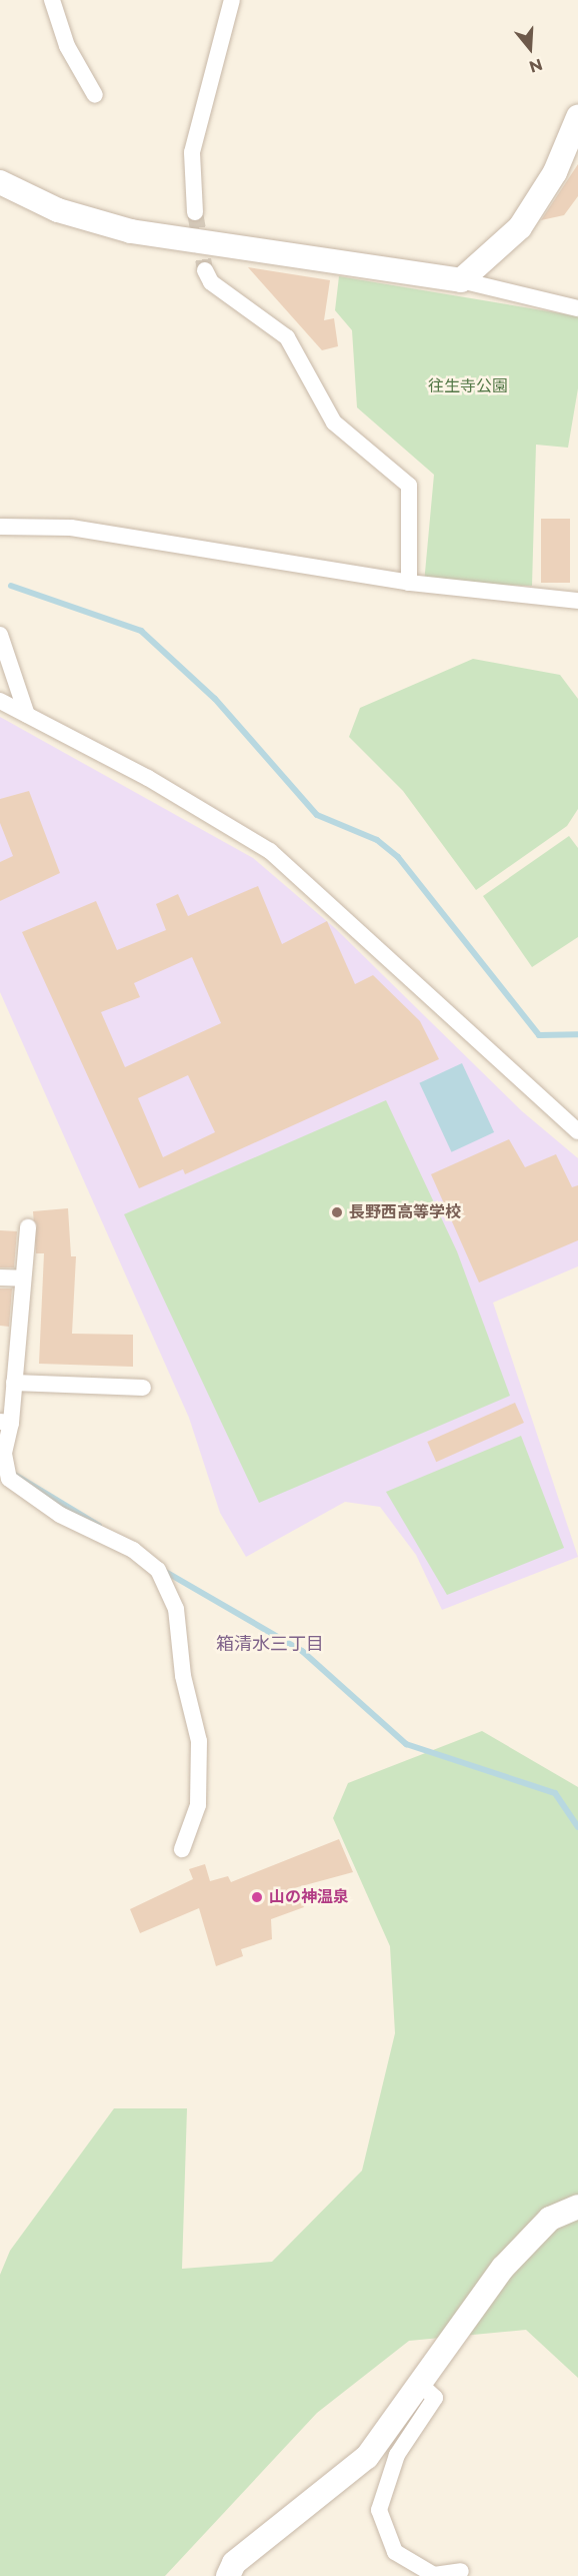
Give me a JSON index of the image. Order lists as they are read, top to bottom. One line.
{"districts":["箱清水三丁目"],"parks":["往生寺公園"],"places":["長野西高等学校","山の神温泉"],"north":"bottom"}
